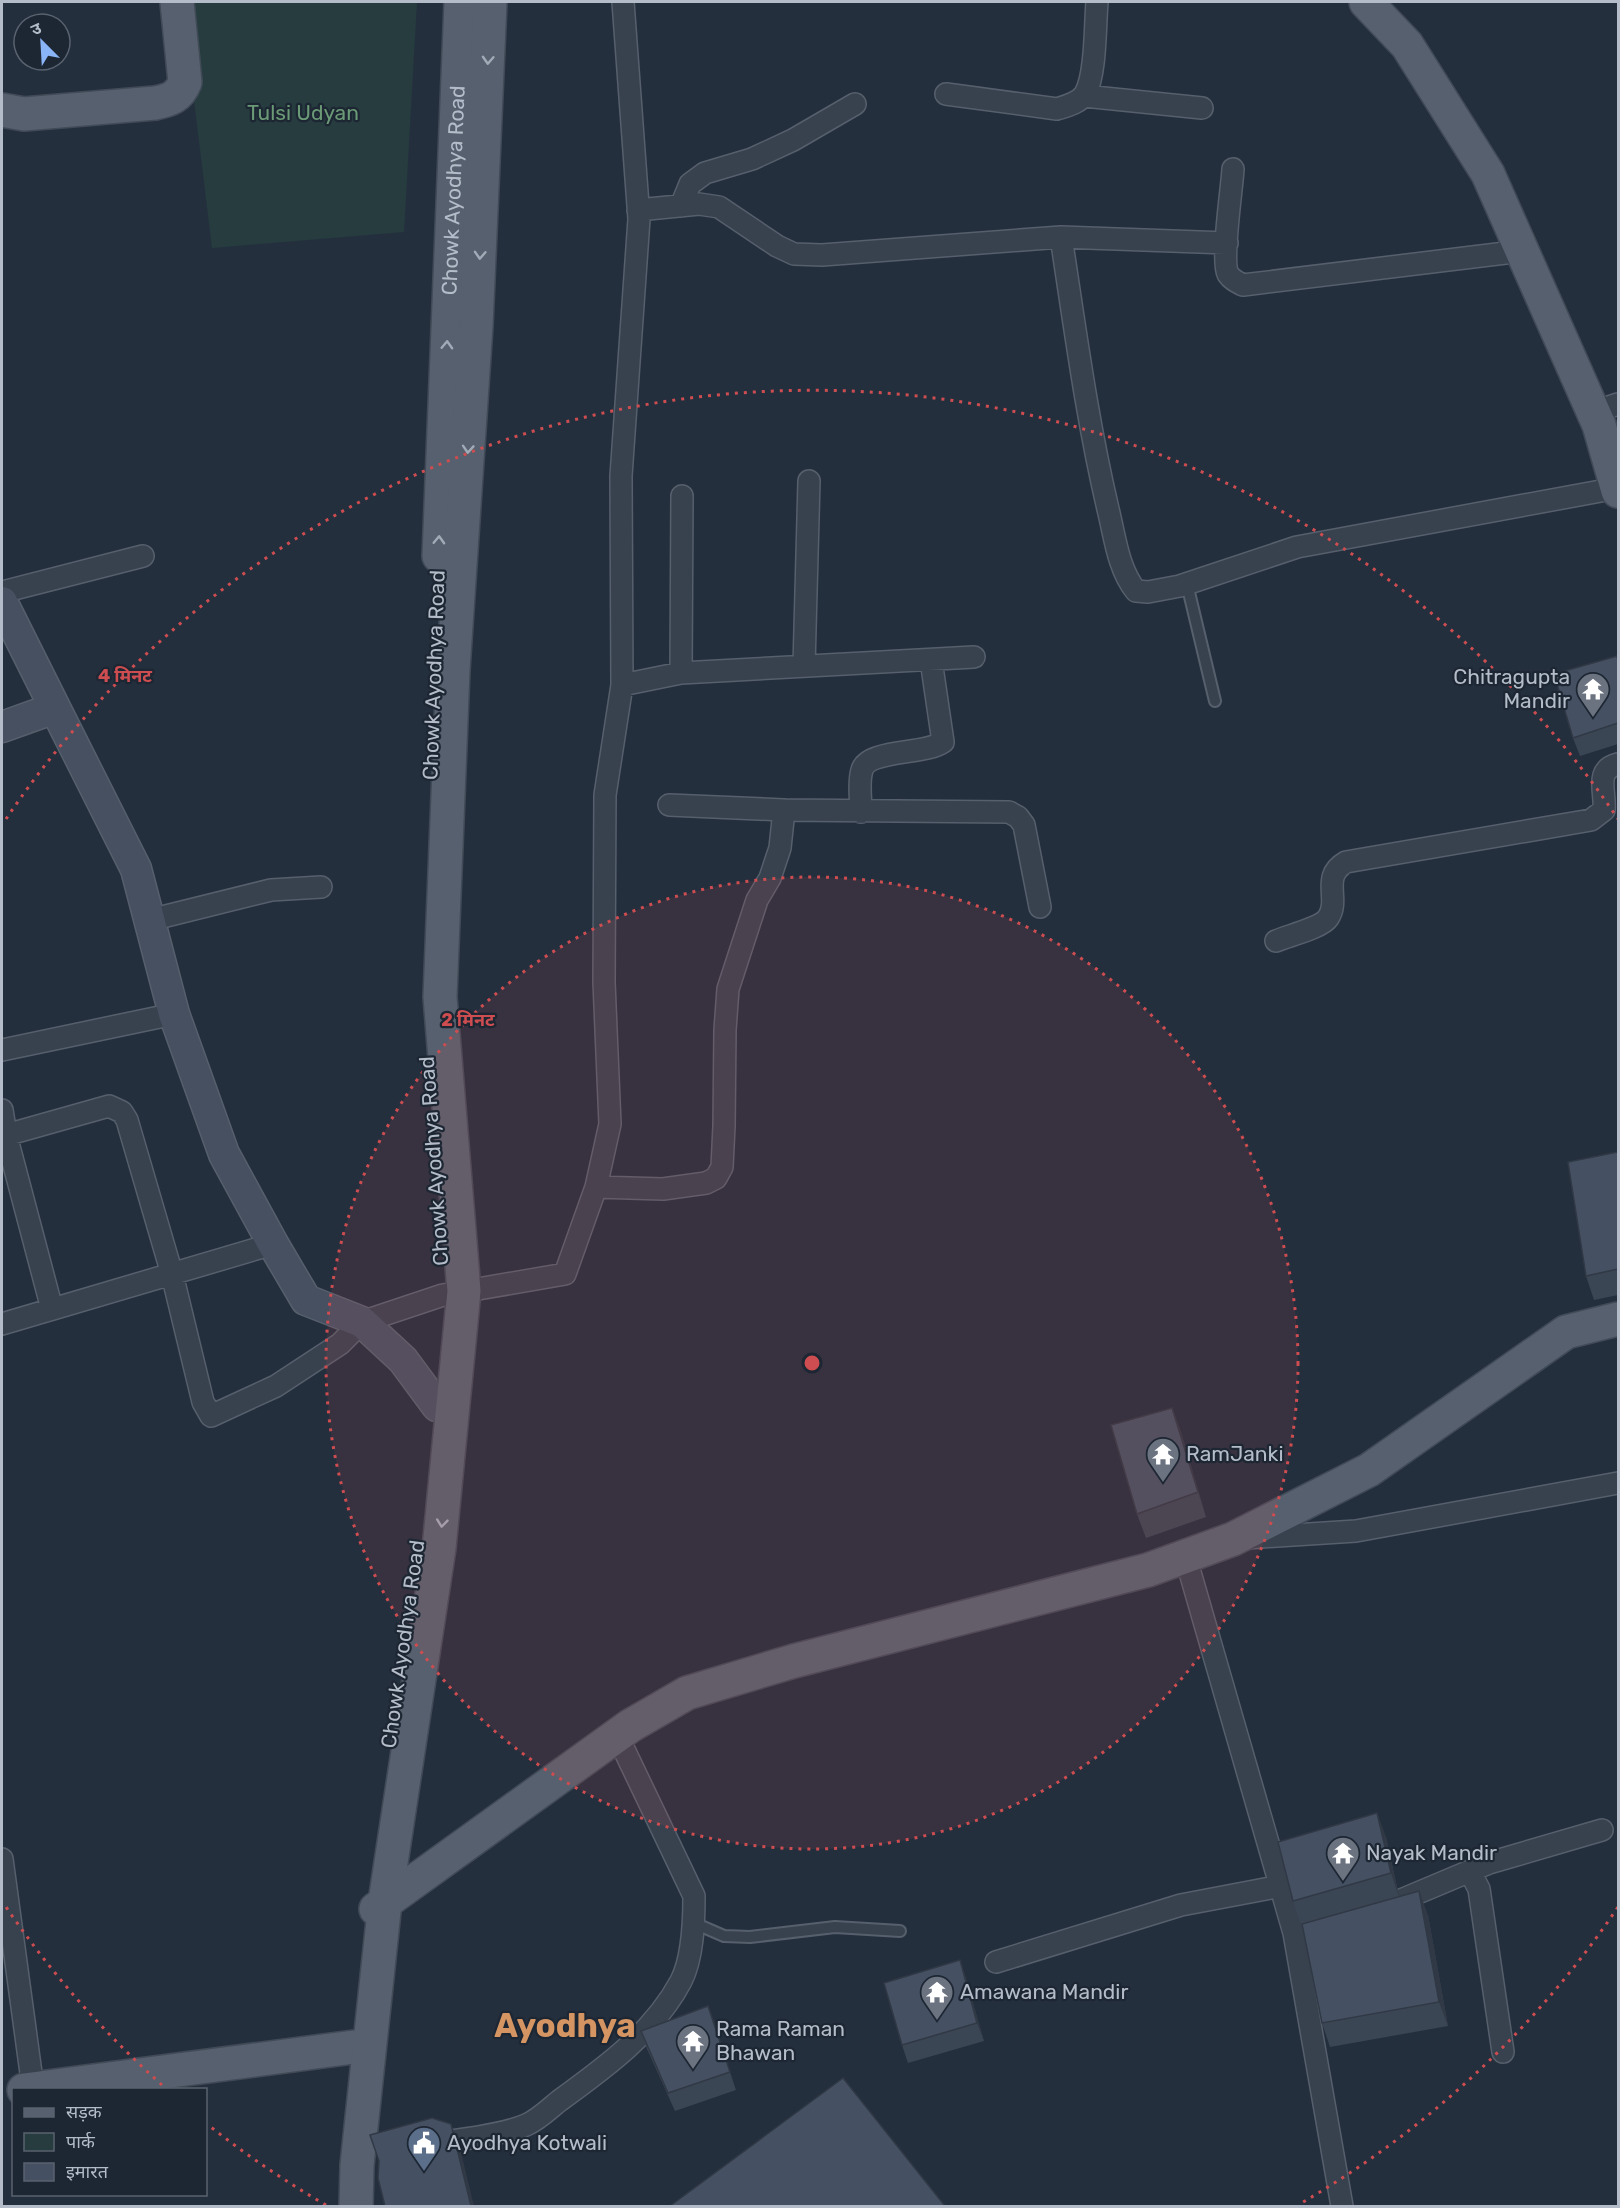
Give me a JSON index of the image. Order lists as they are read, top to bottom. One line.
{"streets":{"main road":["Chowk Ayodhya Road"]},"districts":["Ayodhya"],"parks":["Tulsi Udyan"],"places":{"temple":["Chitragupta Mandir","RamJanki","Nayak Mandir","Amawana Mandir","Rama Raman Bhawan"],"public building":["Ayodhya Kotwali"]},"legend":["सड़क","पार्क","इमारत"],"north":"top left","rings":["4 मिनट","2 मिनट"]}
